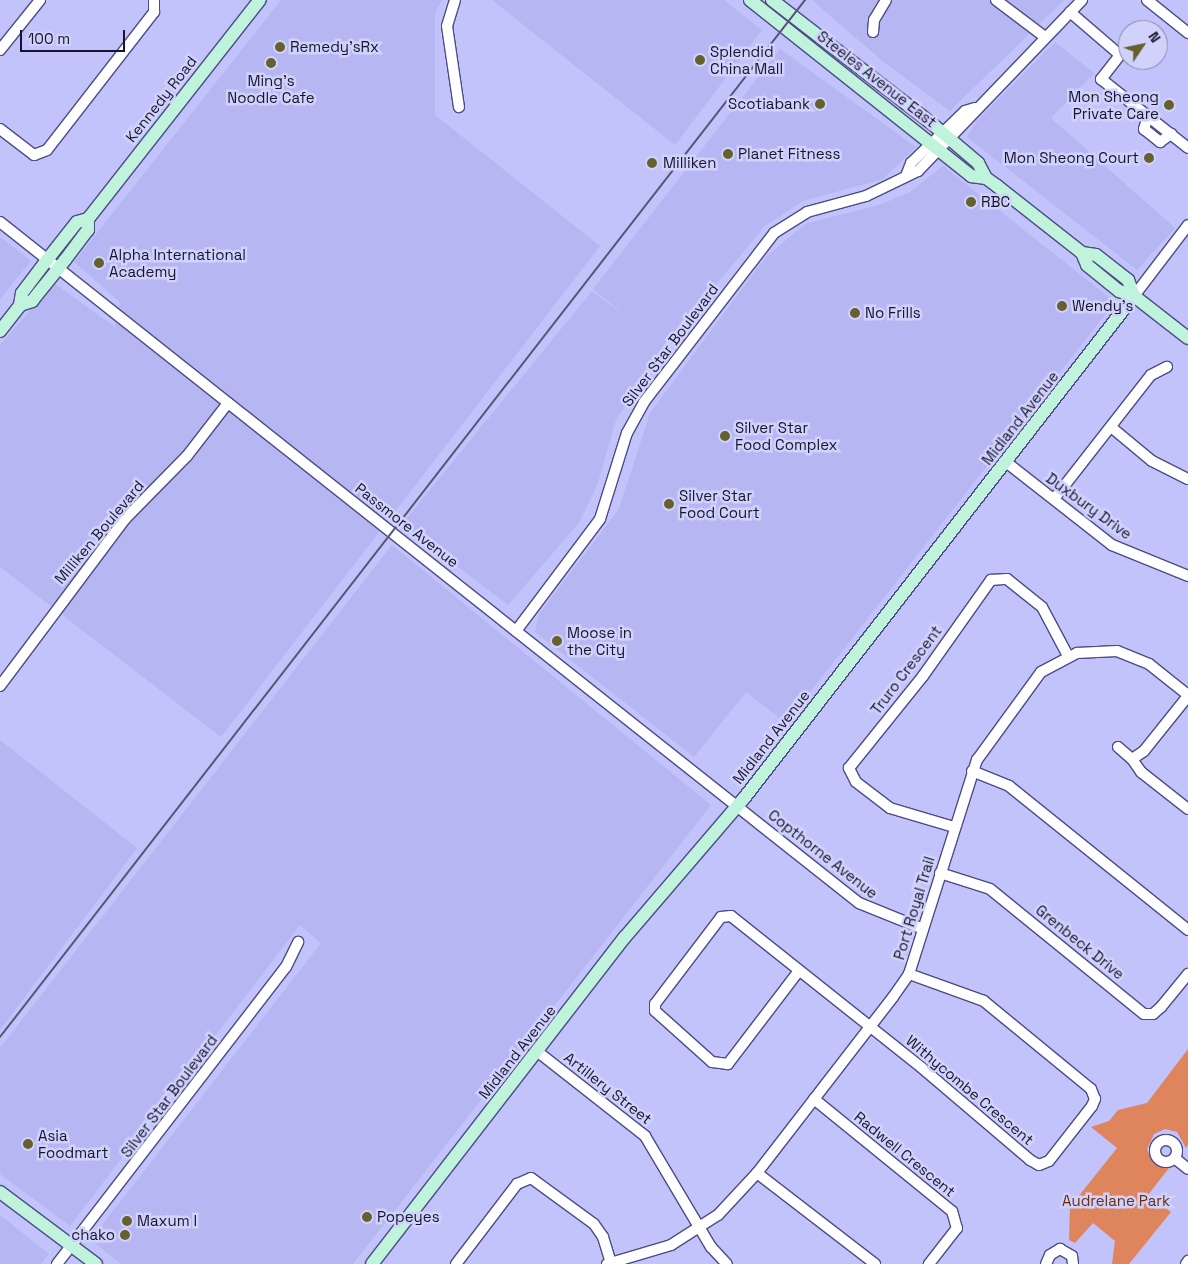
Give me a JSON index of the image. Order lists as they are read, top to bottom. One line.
{"streets":{"main road":["Steeles Avenue East","Kennedy Road","Midland Avenue"],"street":["Silver Star Boulevard","Duxbury Drive","Passmore Avenue","Milliken Boulevard","Truro Crescent","Copthorne Avenue","Port Royal Trail","Grenbeck Drive","Artillery Street","Withycombe Crescent","Radwell Crescent"]},"crossings":[["Steeles Avenue East","Silver Star Boulevard"],["Steeles Avenue East","Midland Avenue"],["Kennedy Road","Passmore Avenue"],["Silver Star Boulevard","Passmore Avenue"],["Midland Avenue","Duxbury Drive"],["Midland Avenue","Passmore Avenue"],["Midland Avenue","Copthorne Avenue"],["Midland Avenue","Artillery Street"],["Passmore Avenue","Milliken Boulevard"],["Passmore Avenue","Copthorne Avenue"],["Truro Crescent","Port Royal Trail"],["Copthorne Avenue","Port Royal Trail"],["Port Royal Trail","Grenbeck Drive"],["Port Royal Trail","Artillery Street"],["Port Royal Trail","Withycombe Crescent"],["Port Royal Trail","Radwell Crescent"]],"parks":["Audrelane Park"],"places":["Remedy'sRx","Splendid China Mall","Ming's Noodle Cafe","Scotiabank","Mon Sheong Private Care","Planet Fitness","Mon Sheong Court","Milliken","RBC","Alpha International Academy","Wendy's","No Frills","Silver Star Food Complex","Silver Star Food Court","Moose in the City","Asia Foodmart","Popeyes","Maxum I","chako"],"scale_bar":"100 m","north":"top right"}
